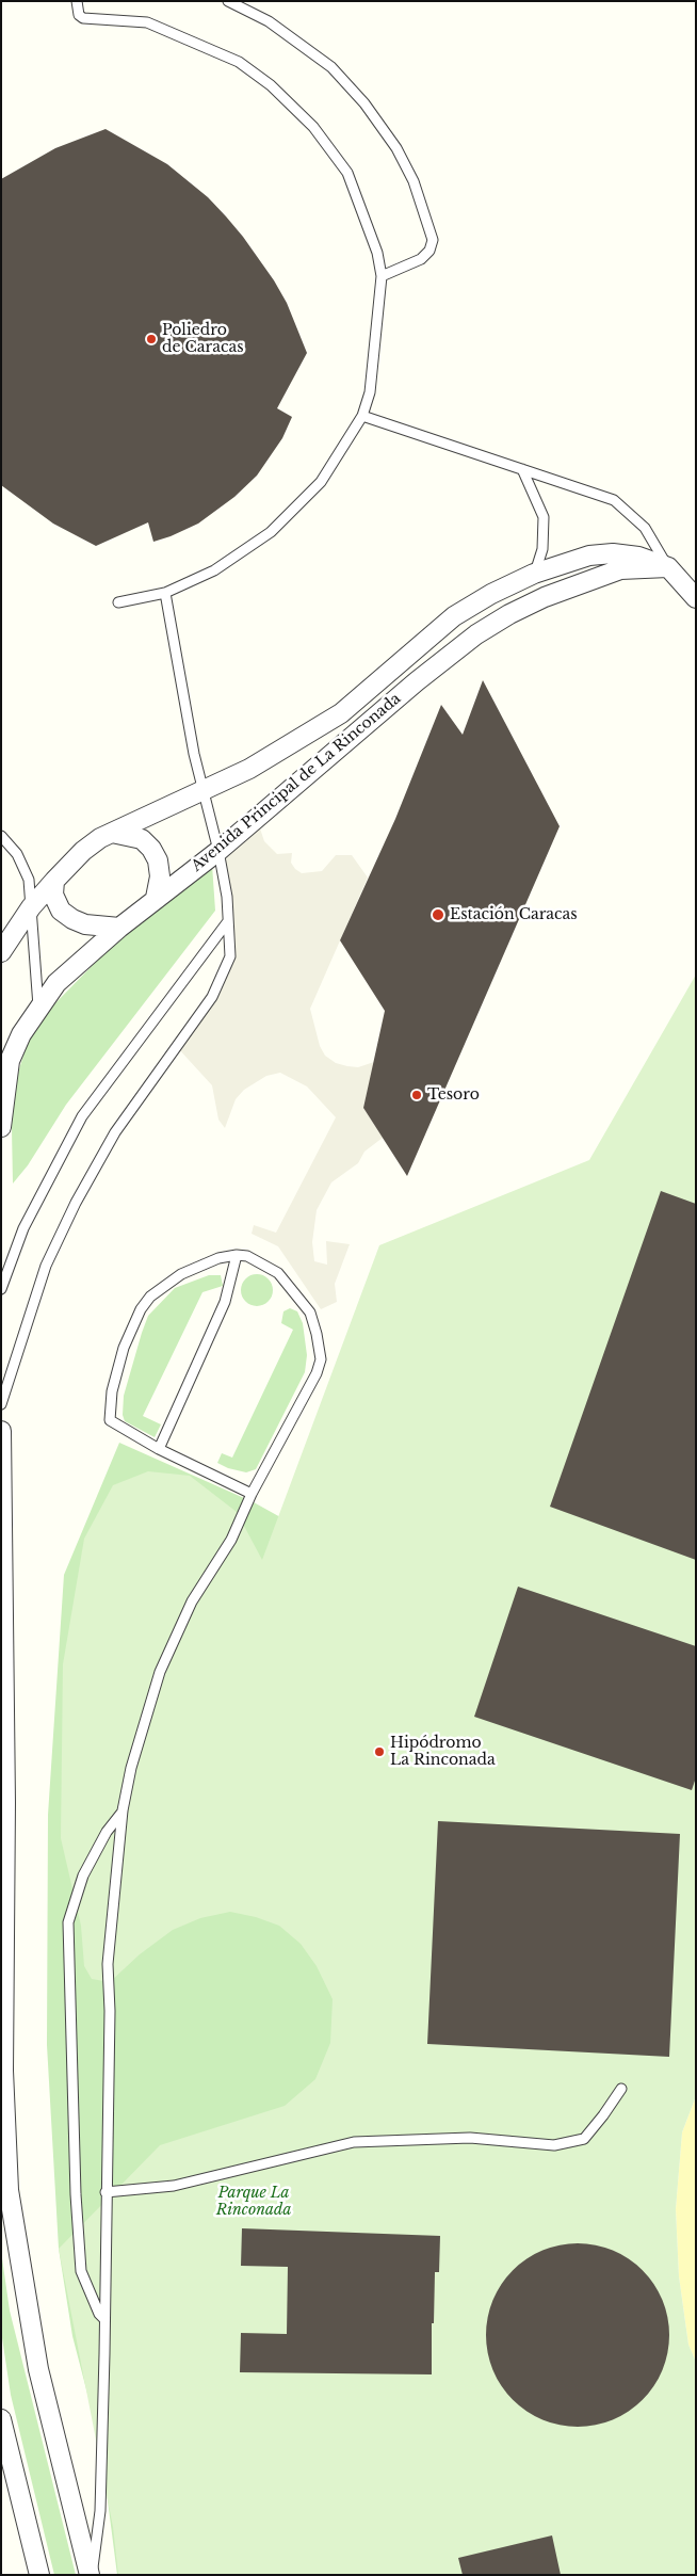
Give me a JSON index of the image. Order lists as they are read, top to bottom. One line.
{"streets":{"street":["Avenida Principal de La Rinconada"]},"parks":["Parque La Rinconada"],"places":["Poliedro de Caracas","Estación Caracas","Tesoro","Hipódromo La Rinconada"]}
